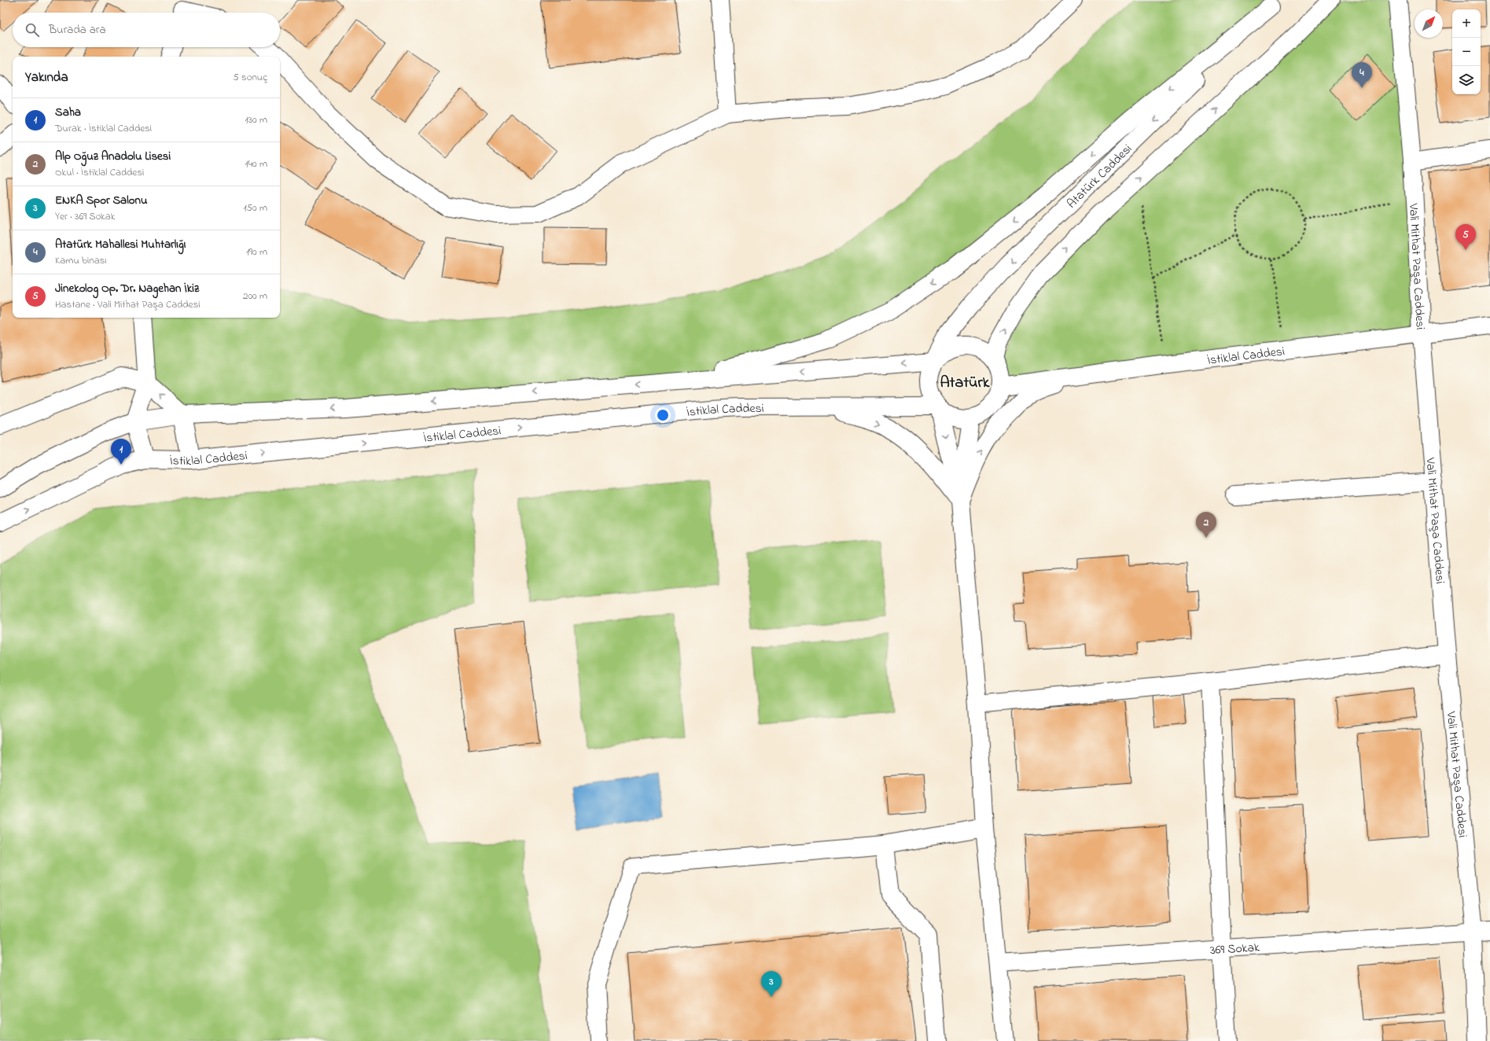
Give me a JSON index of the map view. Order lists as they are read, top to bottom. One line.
{"streets":{"street":["Atatürk Caddesi","Vali Mithat Paşa Caddesi","İstiklal Caddesi","369 Sokak"]},"crossings":[["Atatürk Caddesi","İstiklal Caddesi"],["Vali Mithat Paşa Caddesi","İstiklal Caddesi"],["Vali Mithat Paşa Caddesi","369 Sokak"]],"districts":["Atatürk"],"north":"top right","page":{"map_buttons":["+","−"],"search":"Burada ara","heading":["Yakında","5 sonuç"],"pins":["4","5","1","2","3"],"list":[{"mark":"1","name":"Saha","note":"Durak · İstiklal Caddesi","value":"130 m"},{"mark":"2","name":"Alp Oğuz Anadolu Lisesi","note":"Okul · İstiklal Caddesi","value":"140 m"},{"mark":"3","name":"ENKA Spor Salonu","note":"Yer · 369 Sokak","value":"150 m"},{"mark":"4","name":"Atatürk Mahallesi Muhtarlığı","note":"Kamu binası","value":"190 m"},{"mark":"5","name":"Jinekolog Op. Dr. Nagehan İkiz","note":"Hastane · Vali Mithat Paşa Caddesi","value":"200 m"}]}}
